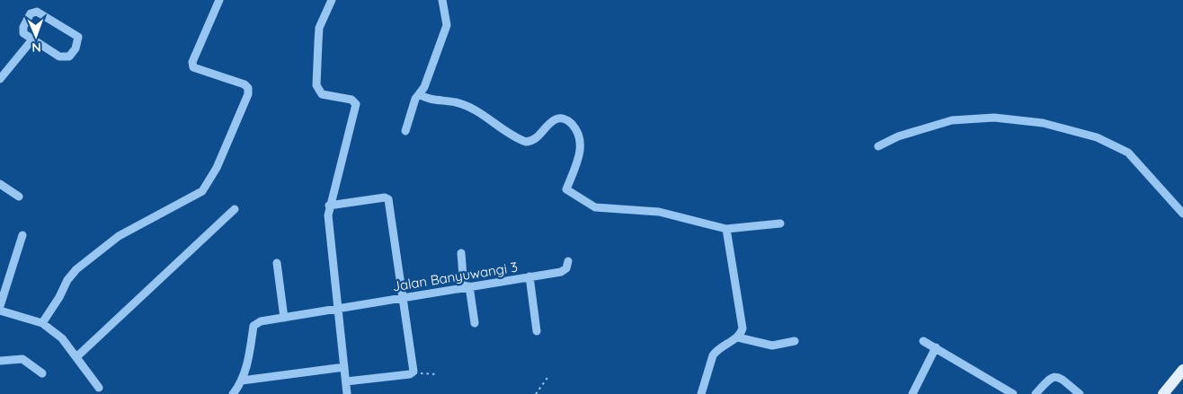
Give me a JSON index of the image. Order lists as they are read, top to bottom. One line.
{"streets":{"street":["Jalan Banyuwangi 3"]},"north":"bottom"}
